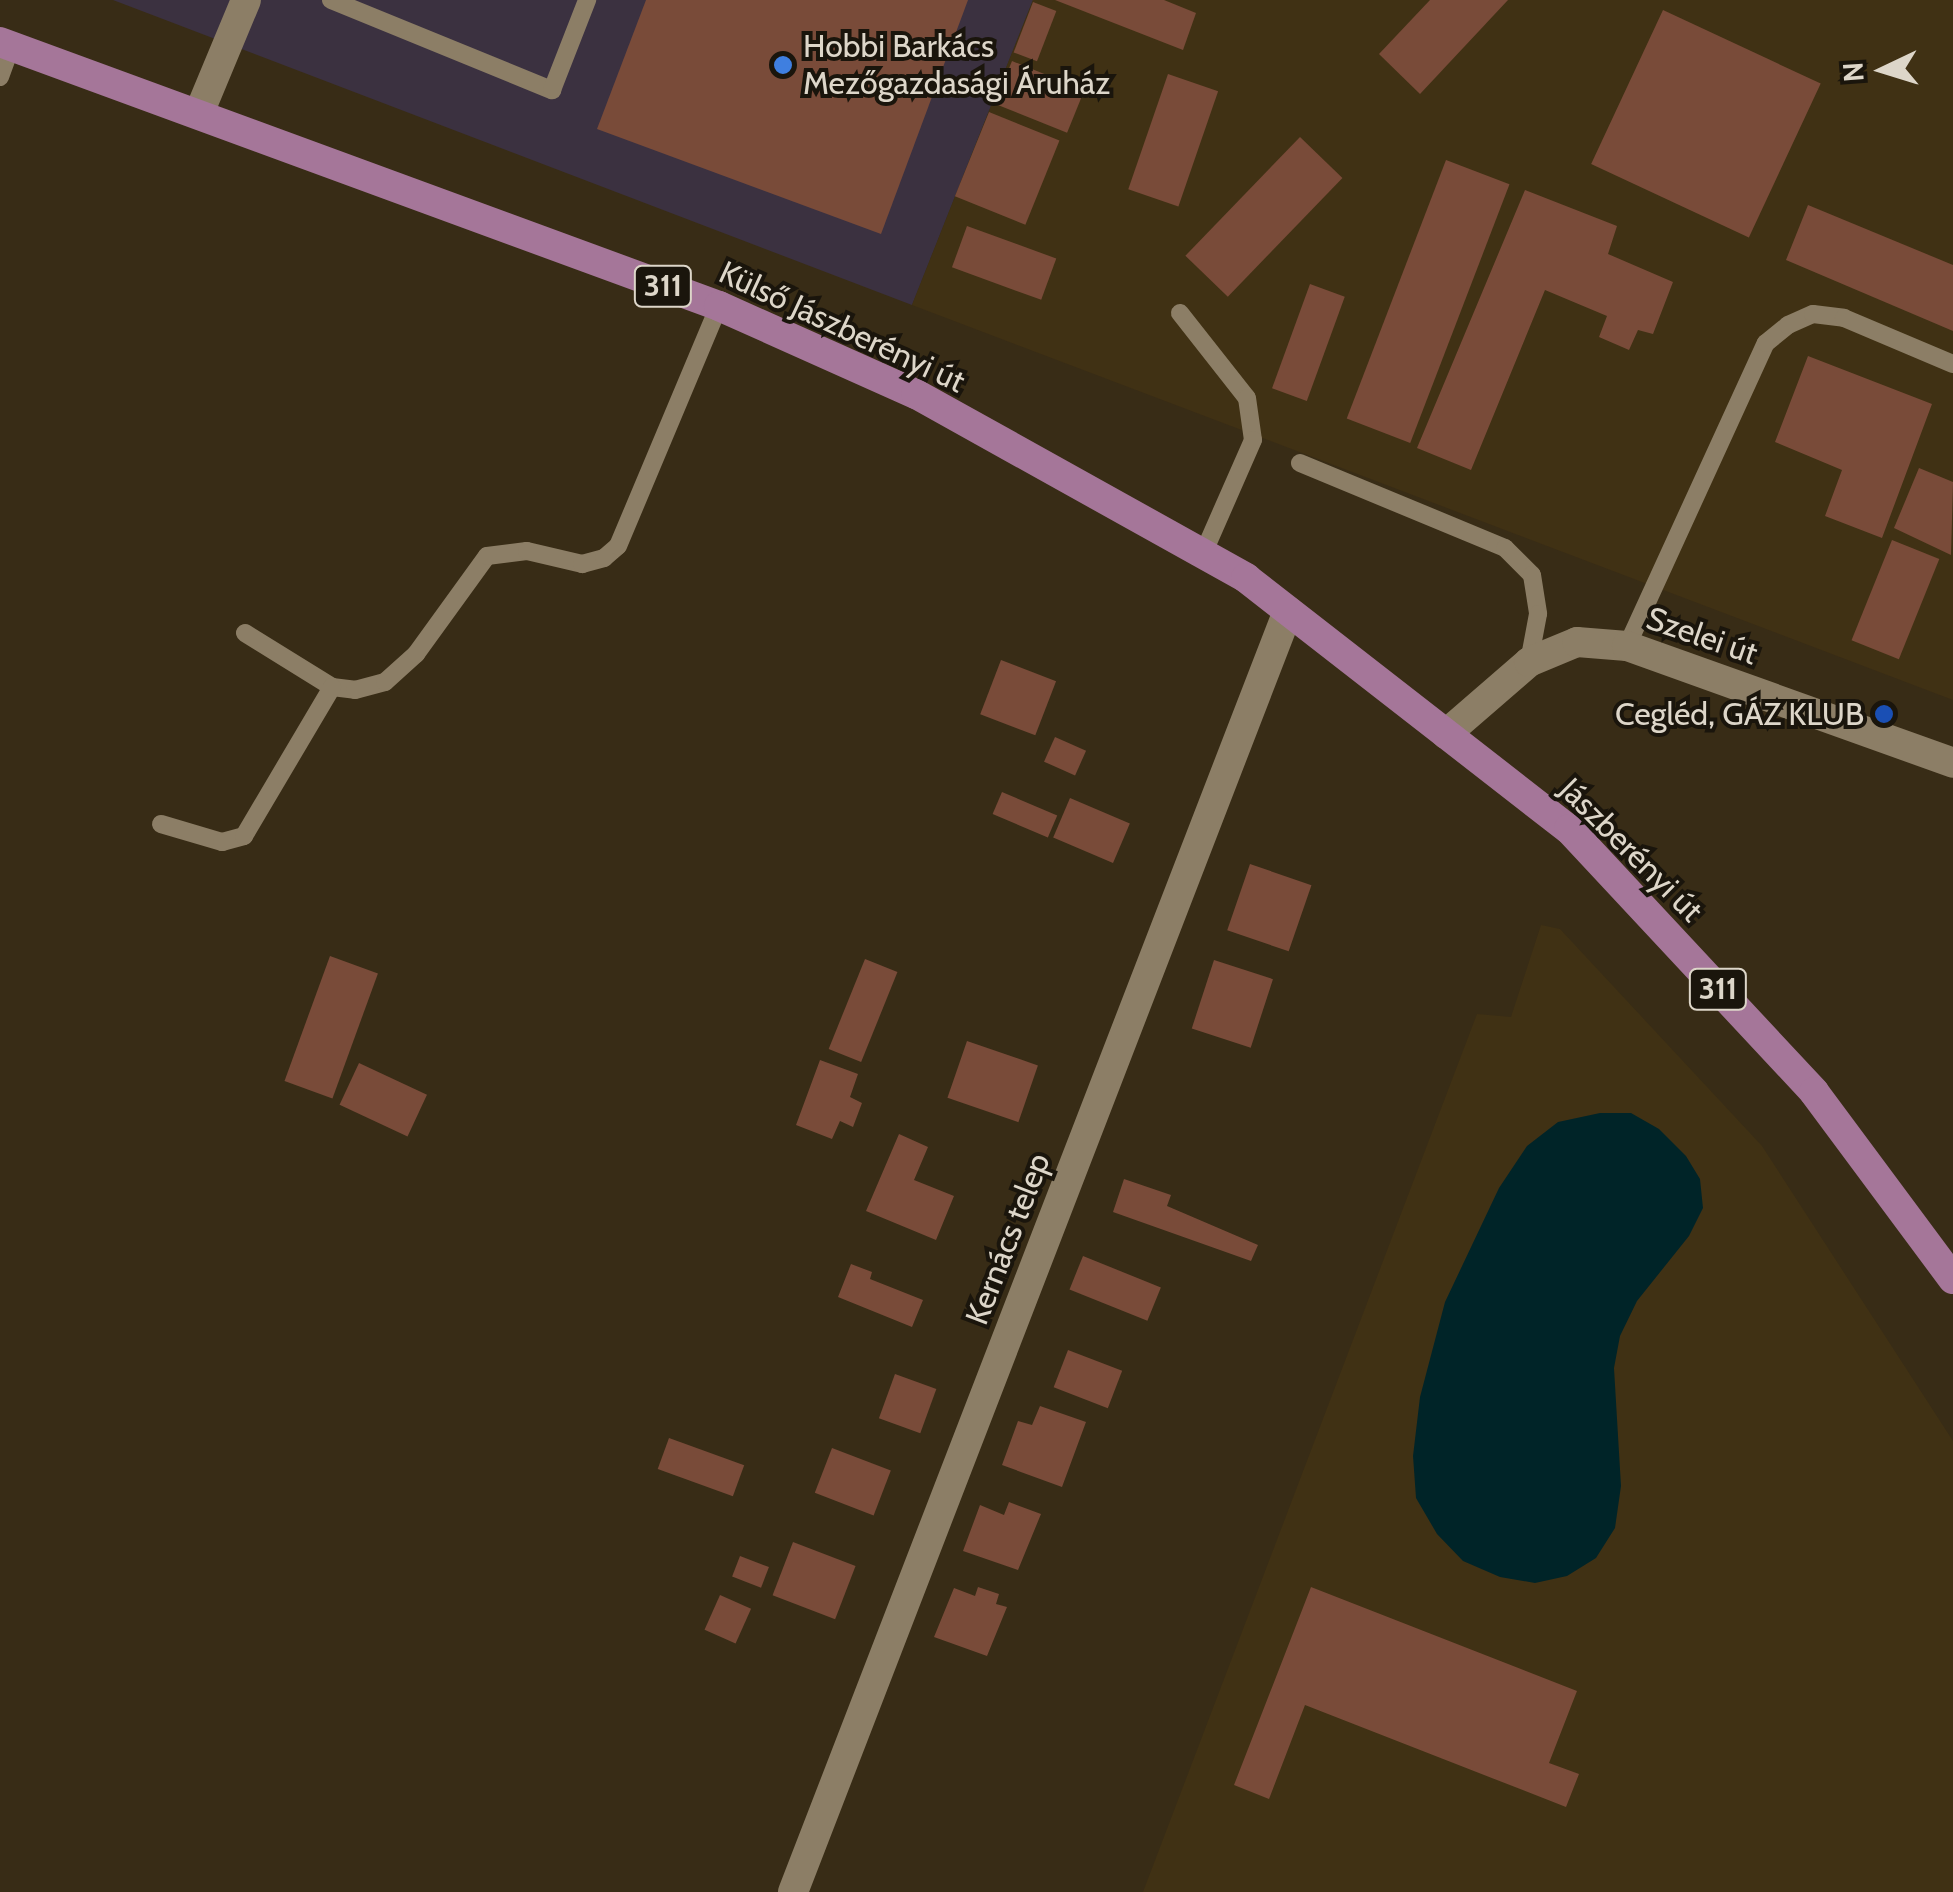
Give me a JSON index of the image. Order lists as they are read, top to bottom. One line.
{"streets":{"main road":["311","Külső Jászberényi út","Jászberényi út"],"street":["Szelei út","Kernács telep"]},"crossings":[["Külső Jászberényi út","Jászberényi út"],["Külső Jászberényi út","Kernács telep"],["Szelei út","Jászberényi út"],["Jászberényi út","Kernács telep"]],"places":["Hobbi Barkács Mezőgazdasági Áruház","Cegléd, GÁZ KLUB"],"north":"left"}
